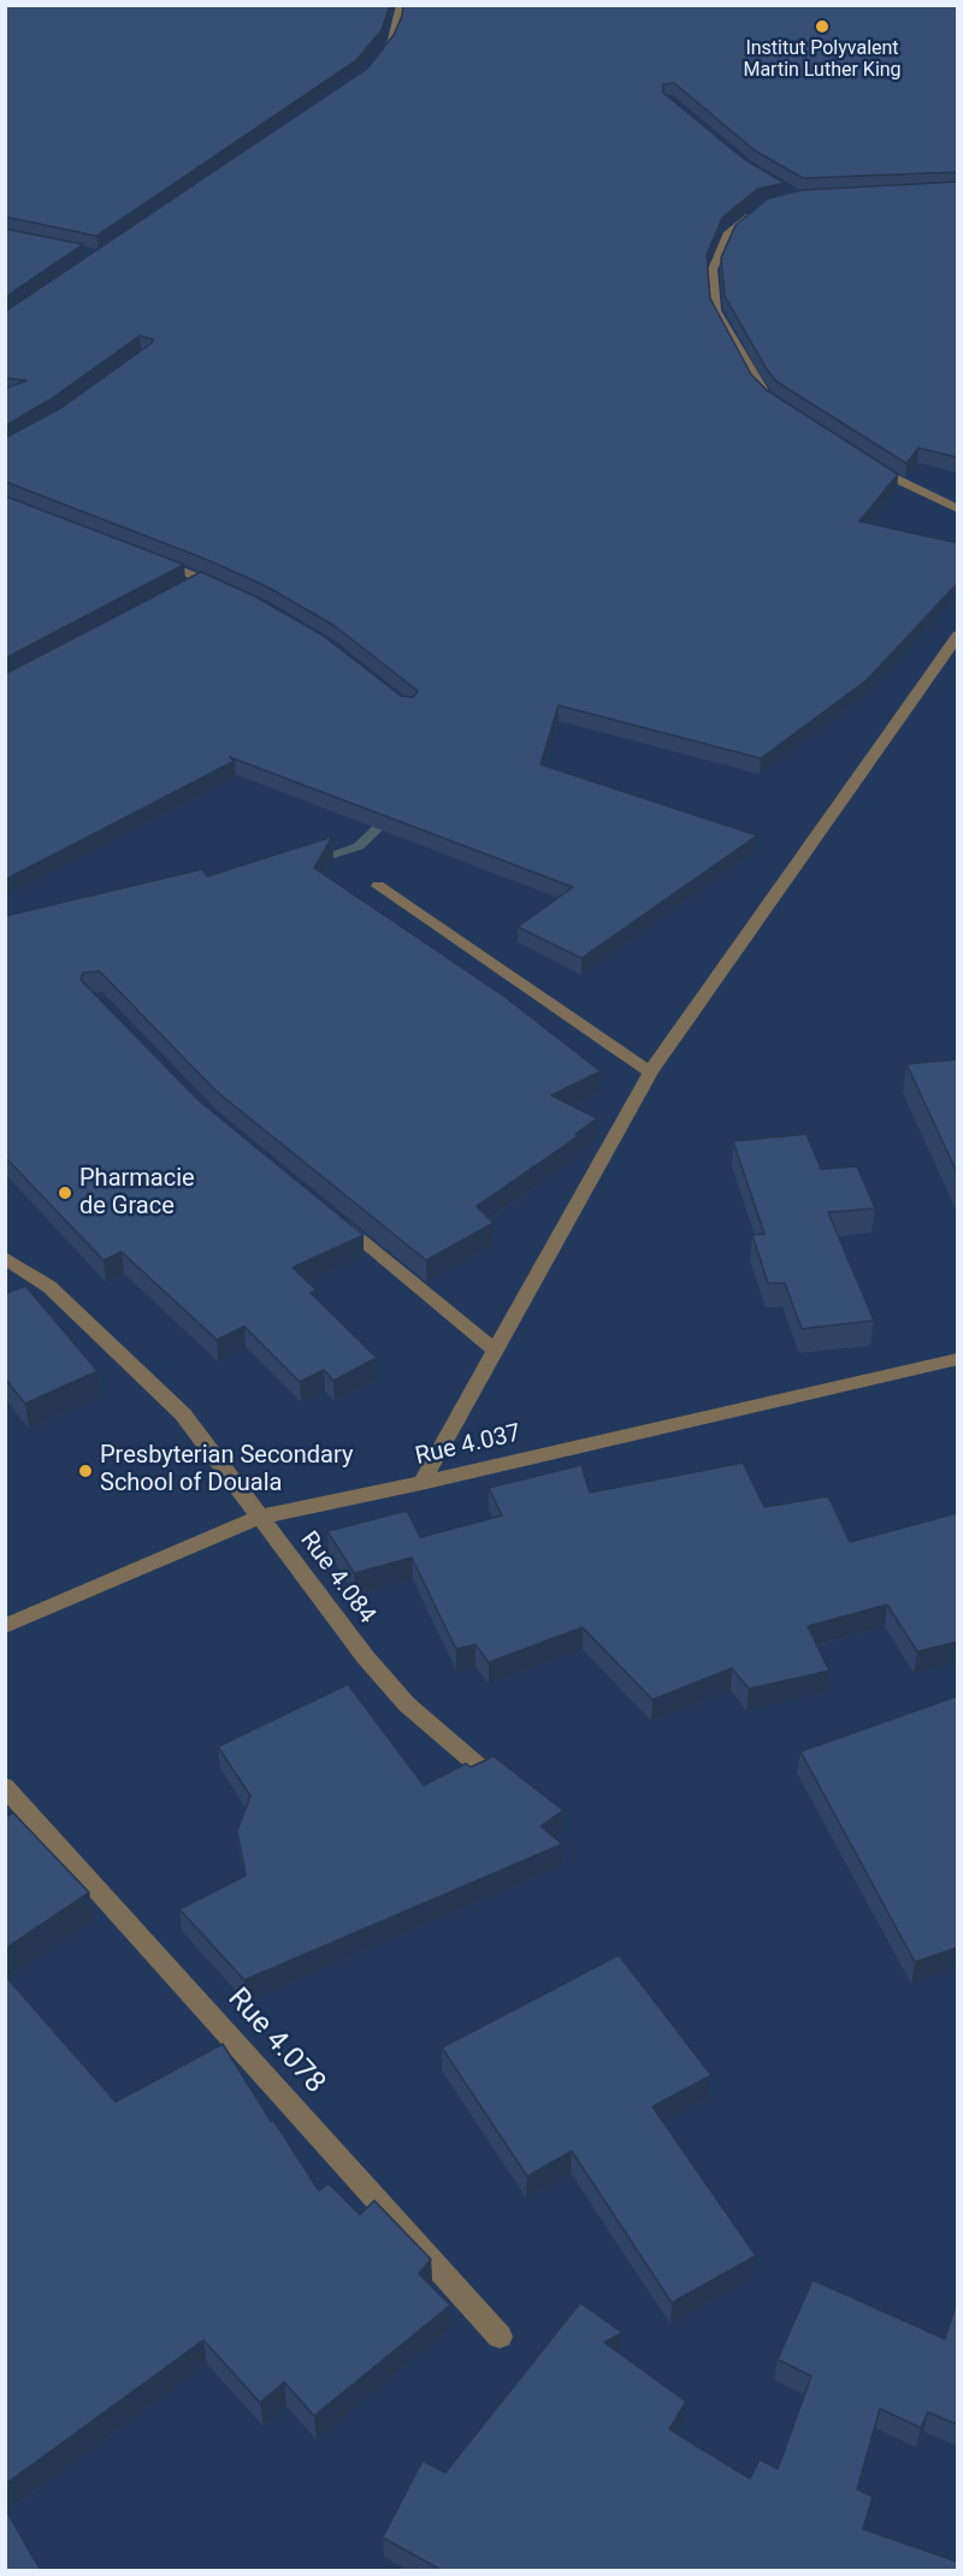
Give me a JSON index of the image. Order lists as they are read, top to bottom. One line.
{"streets":{"street":["Rue 4.037","Rue 4.084","Rue 4.078"]},"crossings":[["Rue 4.037","Rue 4.084"]],"places":["Institut Polyvalent Martin Luther King","Pharmacie de Grace","Presbyterian Secondary School of Douala"]}
